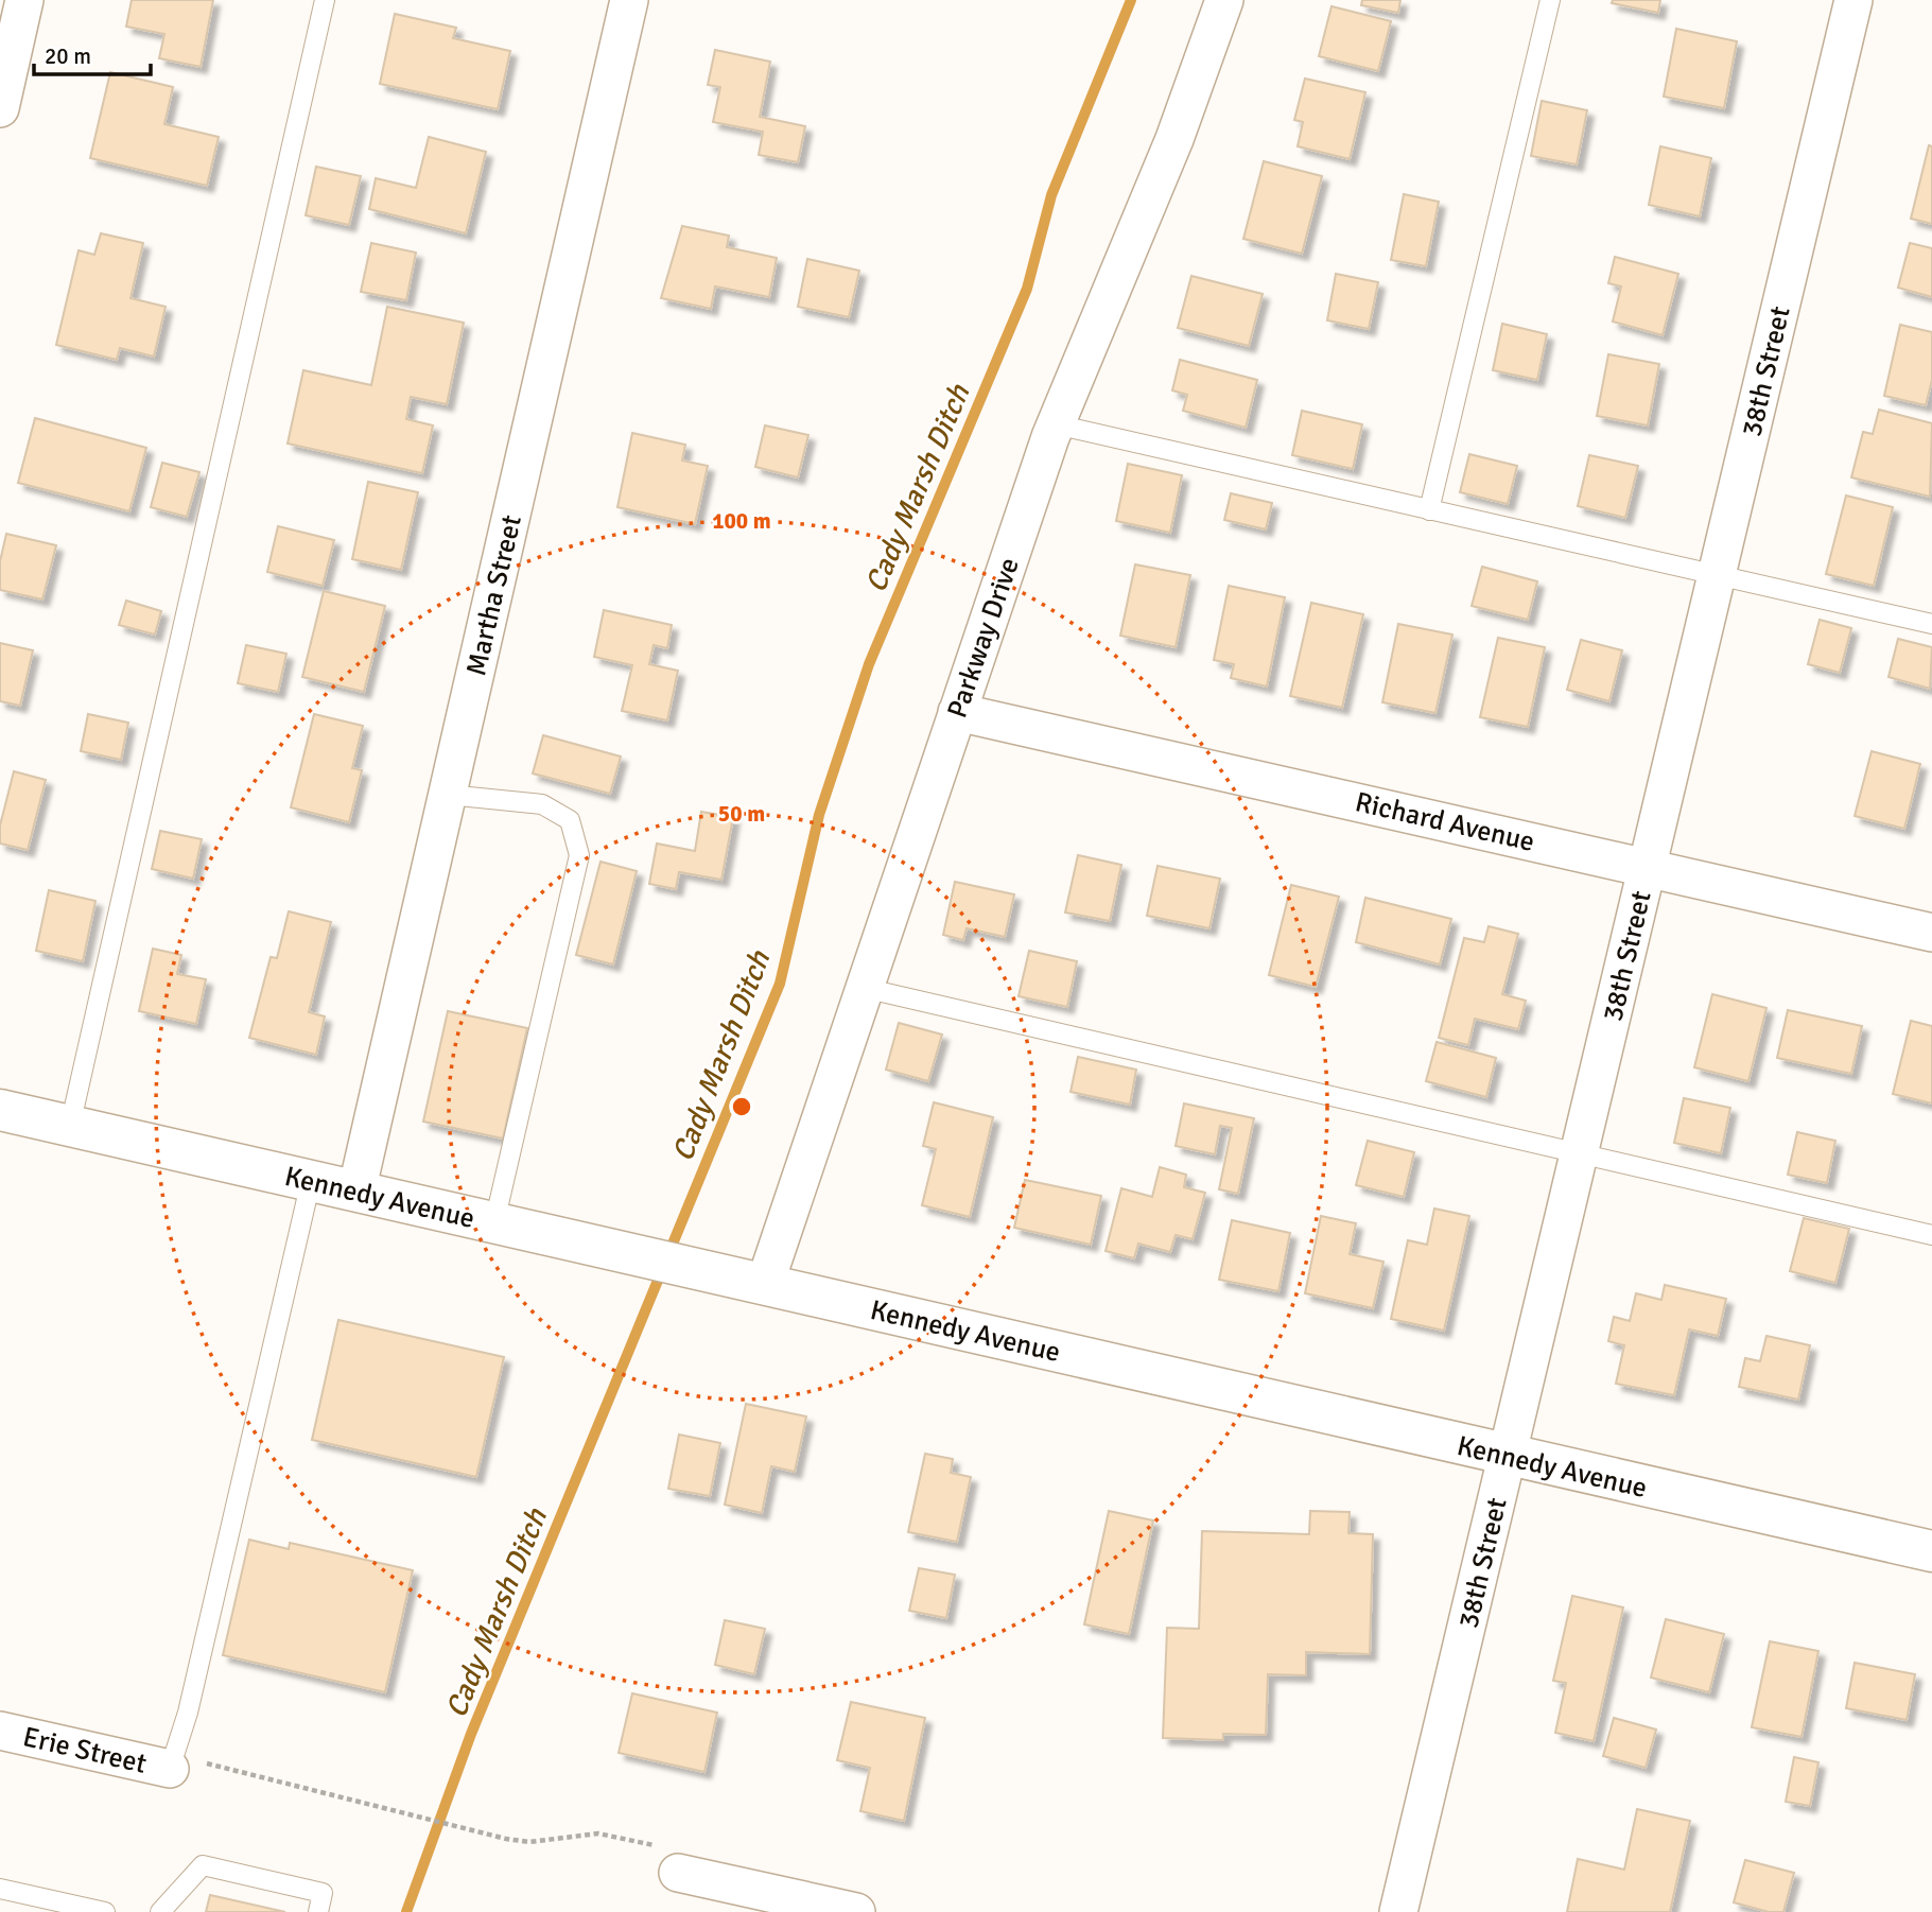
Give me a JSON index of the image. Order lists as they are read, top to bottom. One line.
{"streets":{"street":["38th Street","Martha Street","Parkway Drive","Richard Avenue","Kennedy Avenue","Erie Street"]},"crossings":[["38th Street","Richard Avenue"],["38th Street","Kennedy Avenue"],["Martha Street","Kennedy Avenue"],["Parkway Drive","Richard Avenue"],["Parkway Drive","Kennedy Avenue"]],"water":["Cady Marsh Ditch"],"scale_bar":"20 m","rings":["100 m","50 m"]}
